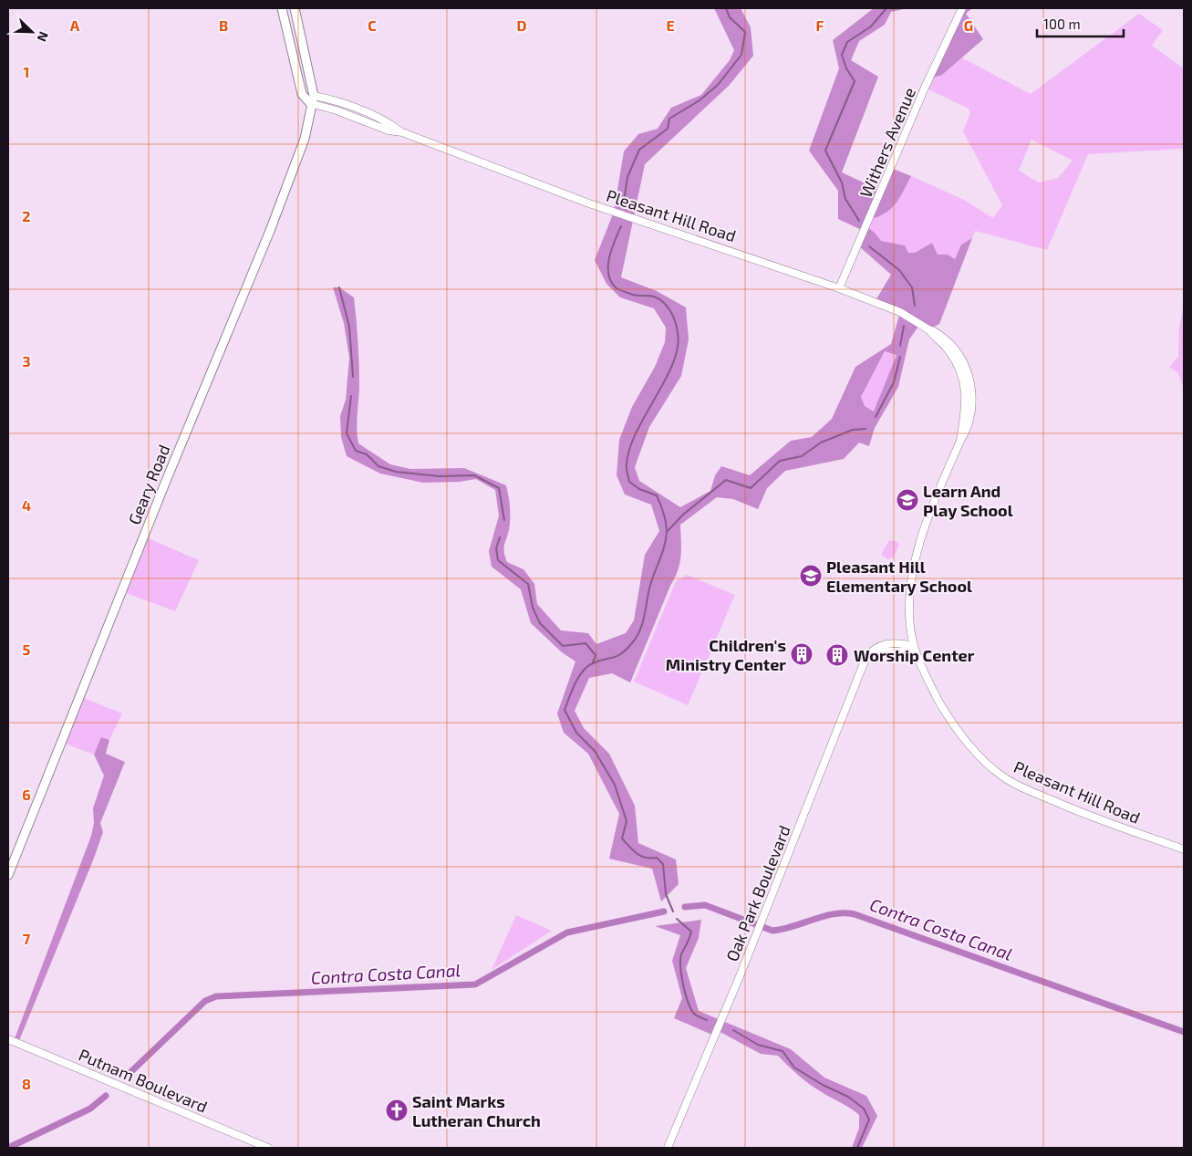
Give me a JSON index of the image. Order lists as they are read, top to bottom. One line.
{"streets":{"main road":["Geary Road"],"street":["Withers Avenue","Pleasant Hill Road","Oak Park Boulevard","Putnam Boulevard"]},"crossings":[["Withers Avenue","Pleasant Hill Road"],["Pleasant Hill Road","Geary Road"],["Pleasant Hill Road","Oak Park Boulevard"]],"water":["Contra Costa Canal"],"places":{"school or university":["Learn And Play School","Pleasant Hill Elementary School"],"building":["Children's Ministry Center","Worship Center"],"church":["Saint Marks Lutheran Church"]},"scale_bar":"100 m","north":"bottom right","grid":{"columns":["A","B","C","D","E","F","G"],"rows":["1","2","3","4","5","6","7","8"]}}
